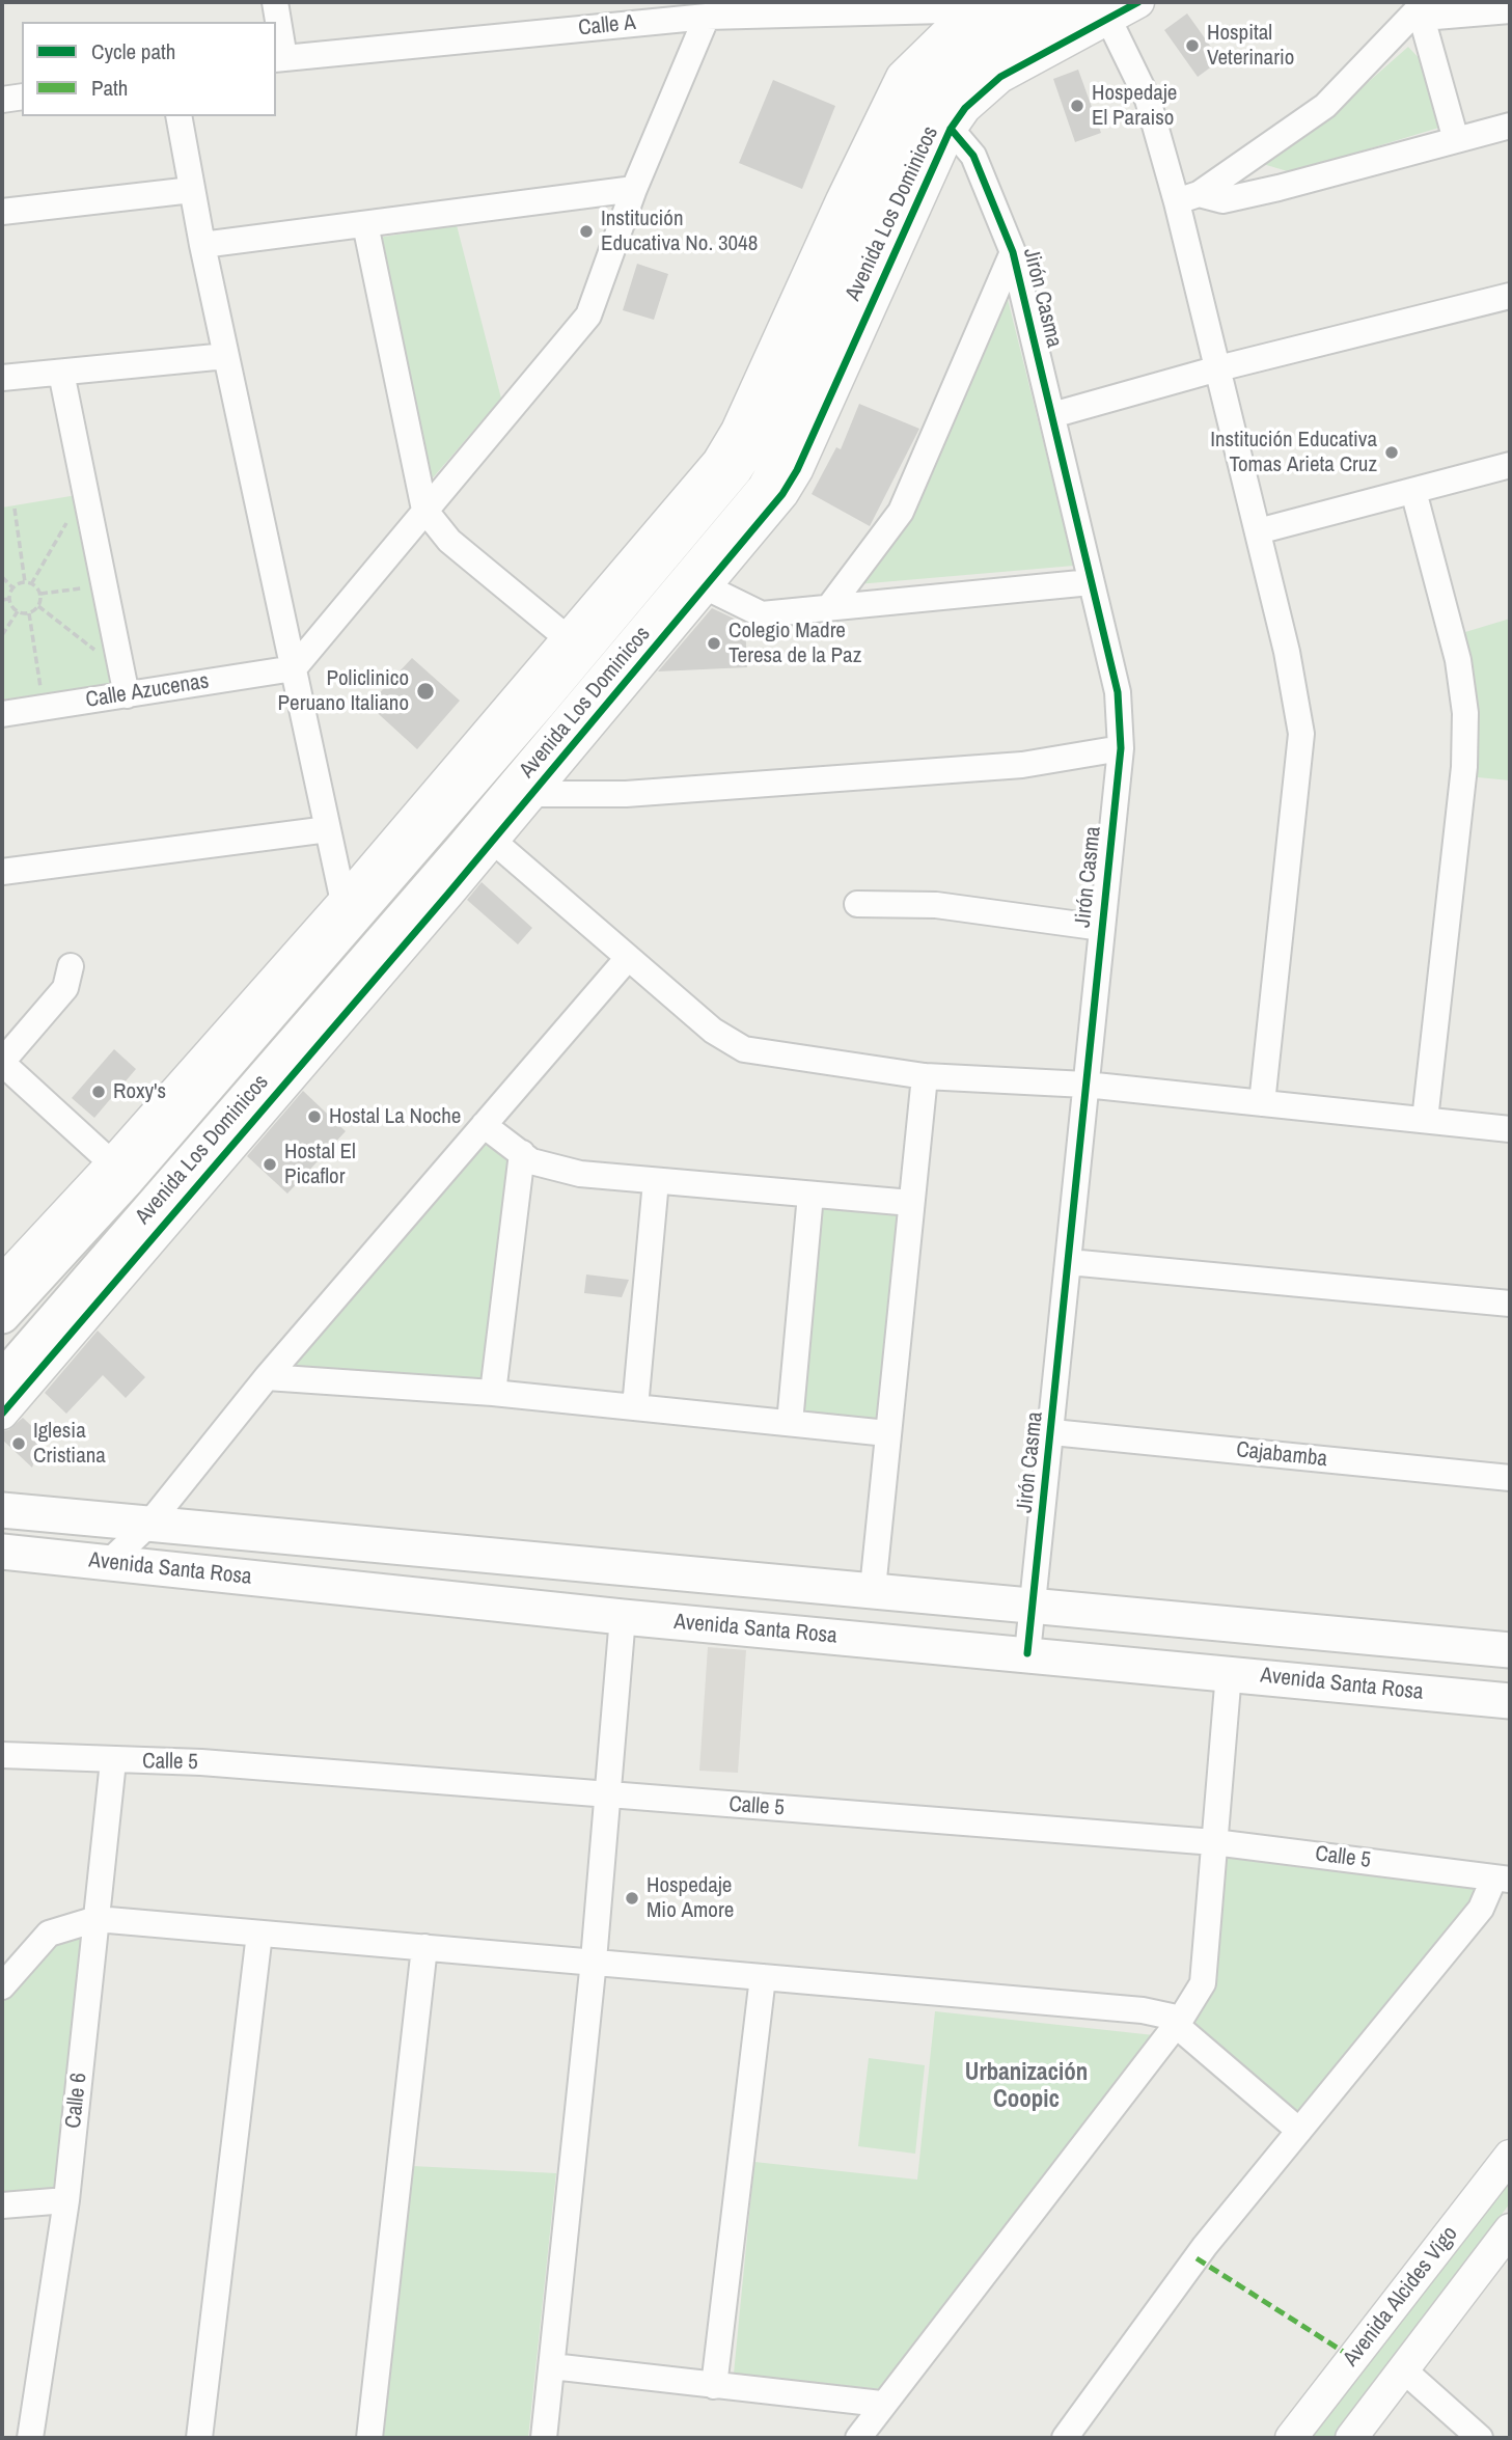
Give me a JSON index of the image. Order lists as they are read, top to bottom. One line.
{"streets":{"main road":["Avenida Los Dominicos","Avenida Santa Rosa"],"street":["Calle A","Jirón Casma","Calle Azucenas","Cajabamba","Calle 5","Calle 6","Avenida Alcides Vigo"]},"crossings":[["Avenida Los Dominicos","Jirón Casma"],["Jirón Casma","Cajabamba"],["Jirón Casma","Avenida Santa Rosa"],["Calle 5","Calle 6"]],"districts":["Urbanización Coopic"],"places":["Hospital Veterinario","Hospedaje El Paraiso","Institución Educativa No. 3048","Institución Educativa Tomas Arieta Cruz","Colegio Madre Teresa de la Paz","Policlinico Peruano Italiano","Roxy's","Hostal La Noche","Hostal El Picaflor","Iglesia Cristiana","Hospedaje Mio Amore"],"legend":["Cycle path","Path"]}
